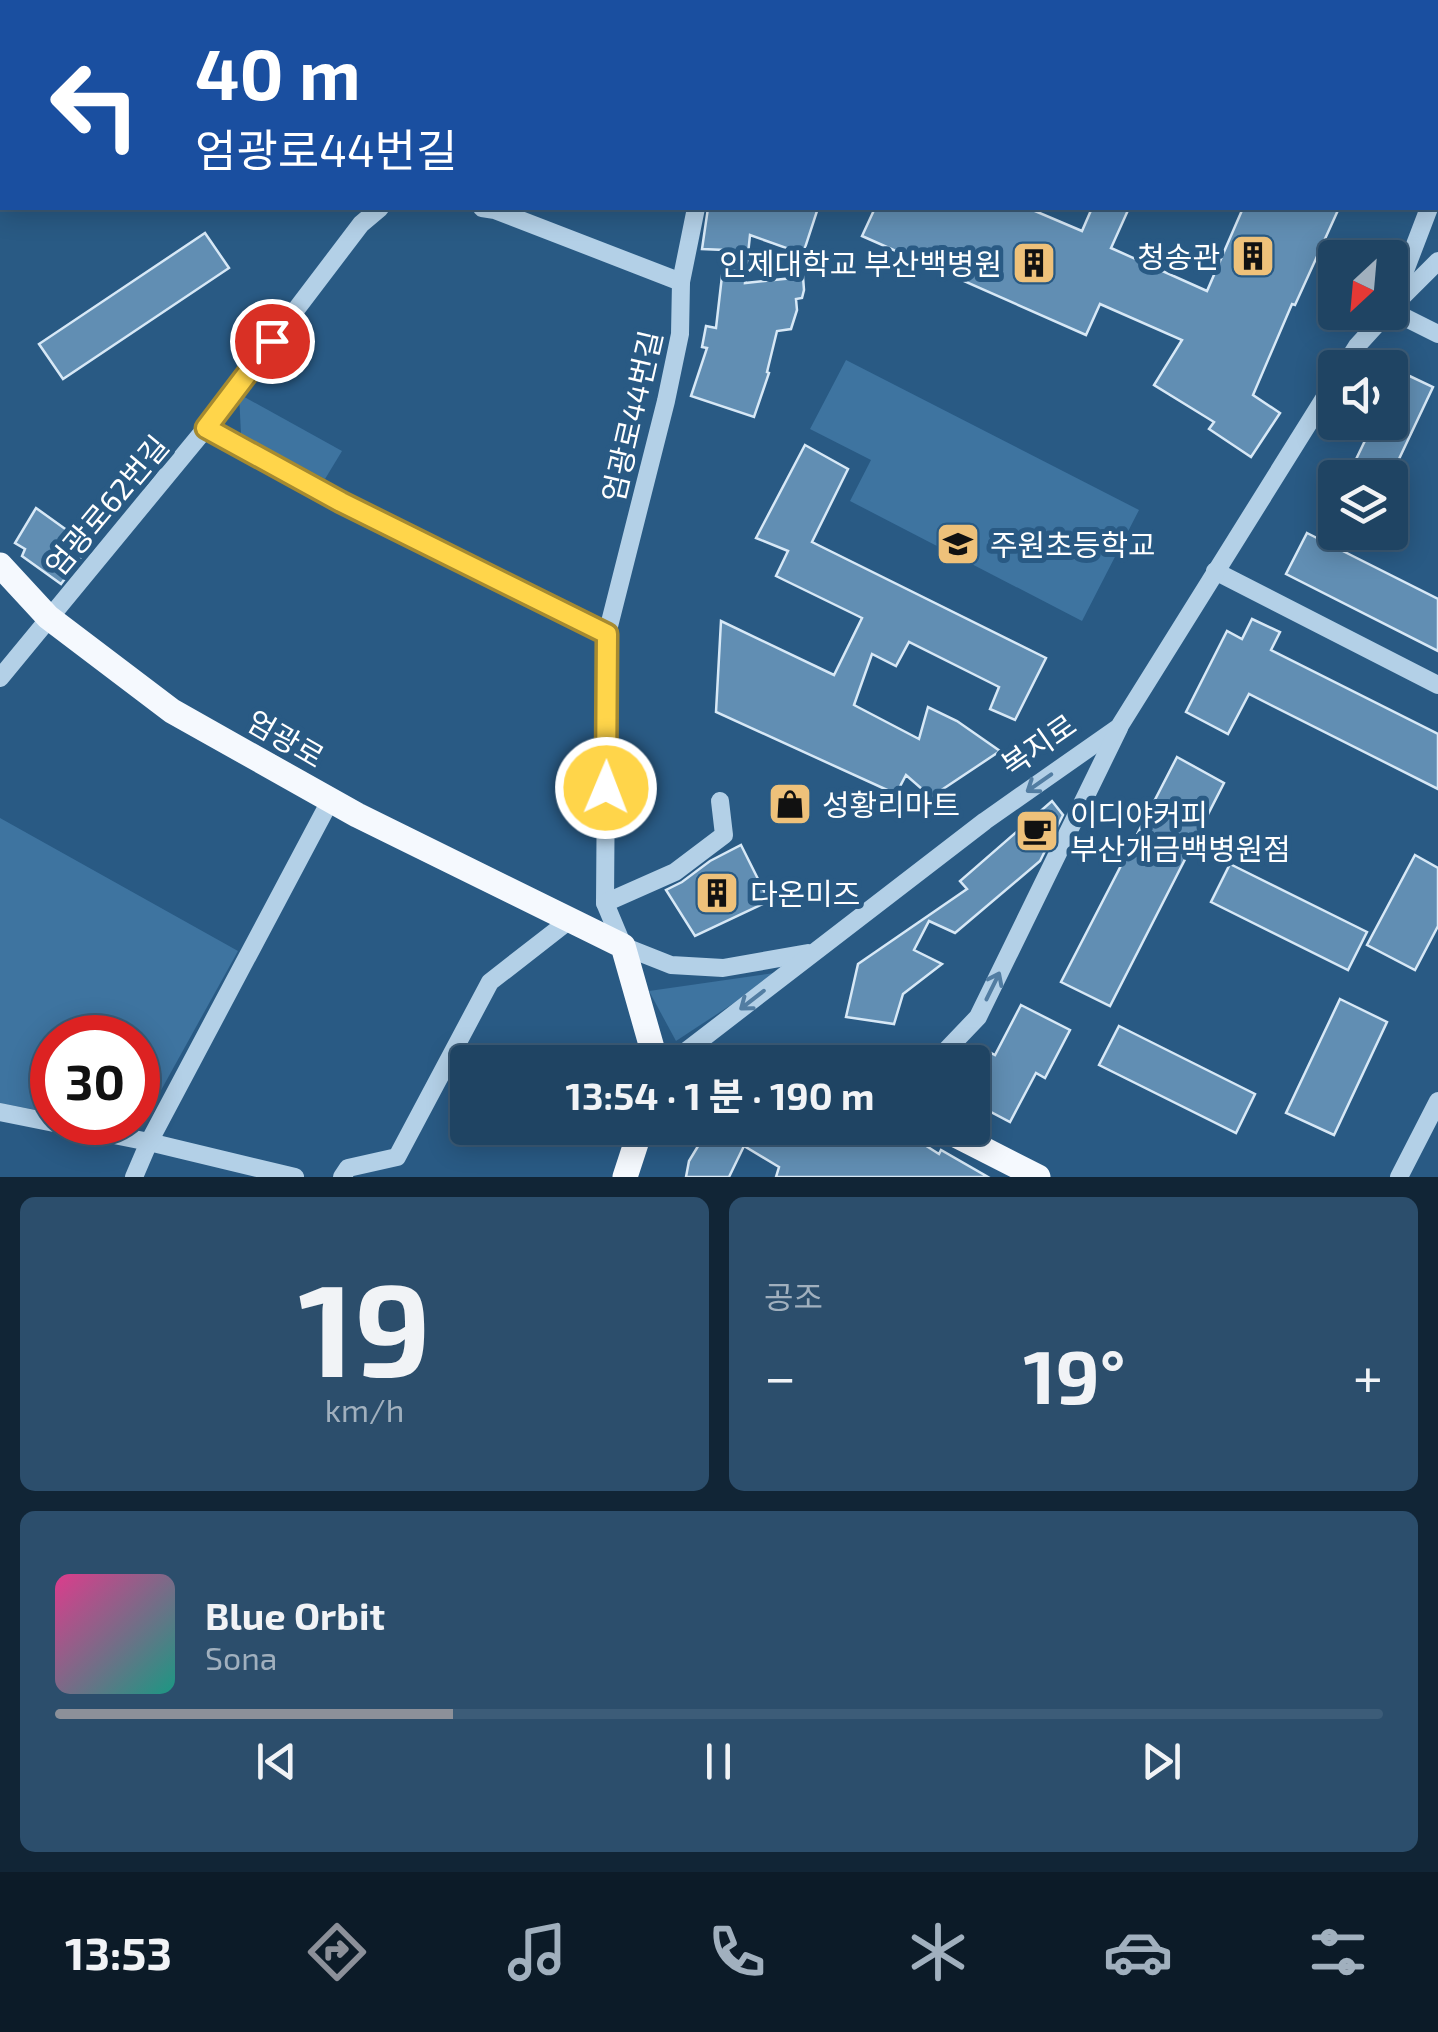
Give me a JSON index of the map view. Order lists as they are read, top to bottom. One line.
{"streets":{"main road":["엄광로"],"street":["엄광로44번길","엄광로62번길","복지로"]},"crossings":[["엄광로44번길","엄광로62번길"],["엄광로44번길","엄광로"],["엄광로62번길","엄광로"]],"one_way":["복지로"],"places":{"building":["청송관","인제대학교 부산백병원","다온미즈"],"school or university":["주원초등학교"],"shop":["성황리마트"],"cafe":["이디야커피 부산개금백병원점"]},"north":"bottom left","page":{"turn":["40 m","엄광로44번길"],"limit":"30","trip":"13:54 · 1 분 · 190 m","tile":[["19","km/h"],"공조"],"heat":["−","19°","+"],"song":["Blue Orbit","Sona"],"tabs":"13:53"}}
